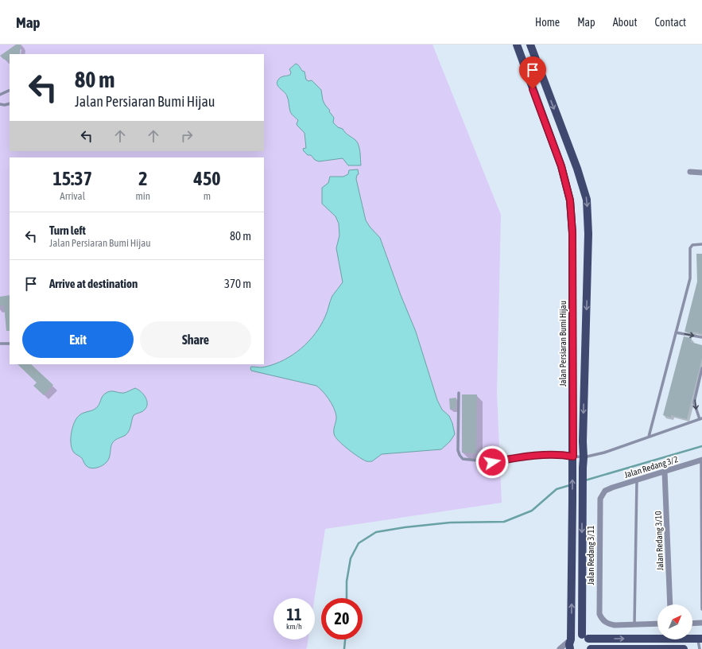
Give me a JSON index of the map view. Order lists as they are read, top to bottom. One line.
{"streets":{"main road":["Jalan Persiaran Bumi Hijau"],"street":["Jalan Redang 3/2","Jalan Redang 3/10","Jalan Redang 3/11"]},"crossings":[["Jalan Redang 3/2","Jalan Redang 3/10"],["Jalan Redang 3/2","Jalan Redang 3/11"]],"north":"top right","page":{"header":"Map","nav":["Home","Map","About","Contact"],"turn":["80 m","Jalan Persiaran Bumi Hijau"],"eta":["15:37","Arrival","2","min","450","m"],"list":[{"name":"Turn left","note":"Jalan Persiaran Bumi Hijau","value":"80 m"},{"name":"Arrive at destination","value":"370 m"}],"buttons":["Exit","Share"],"speed":"11 km/h","limit":"20"}}
